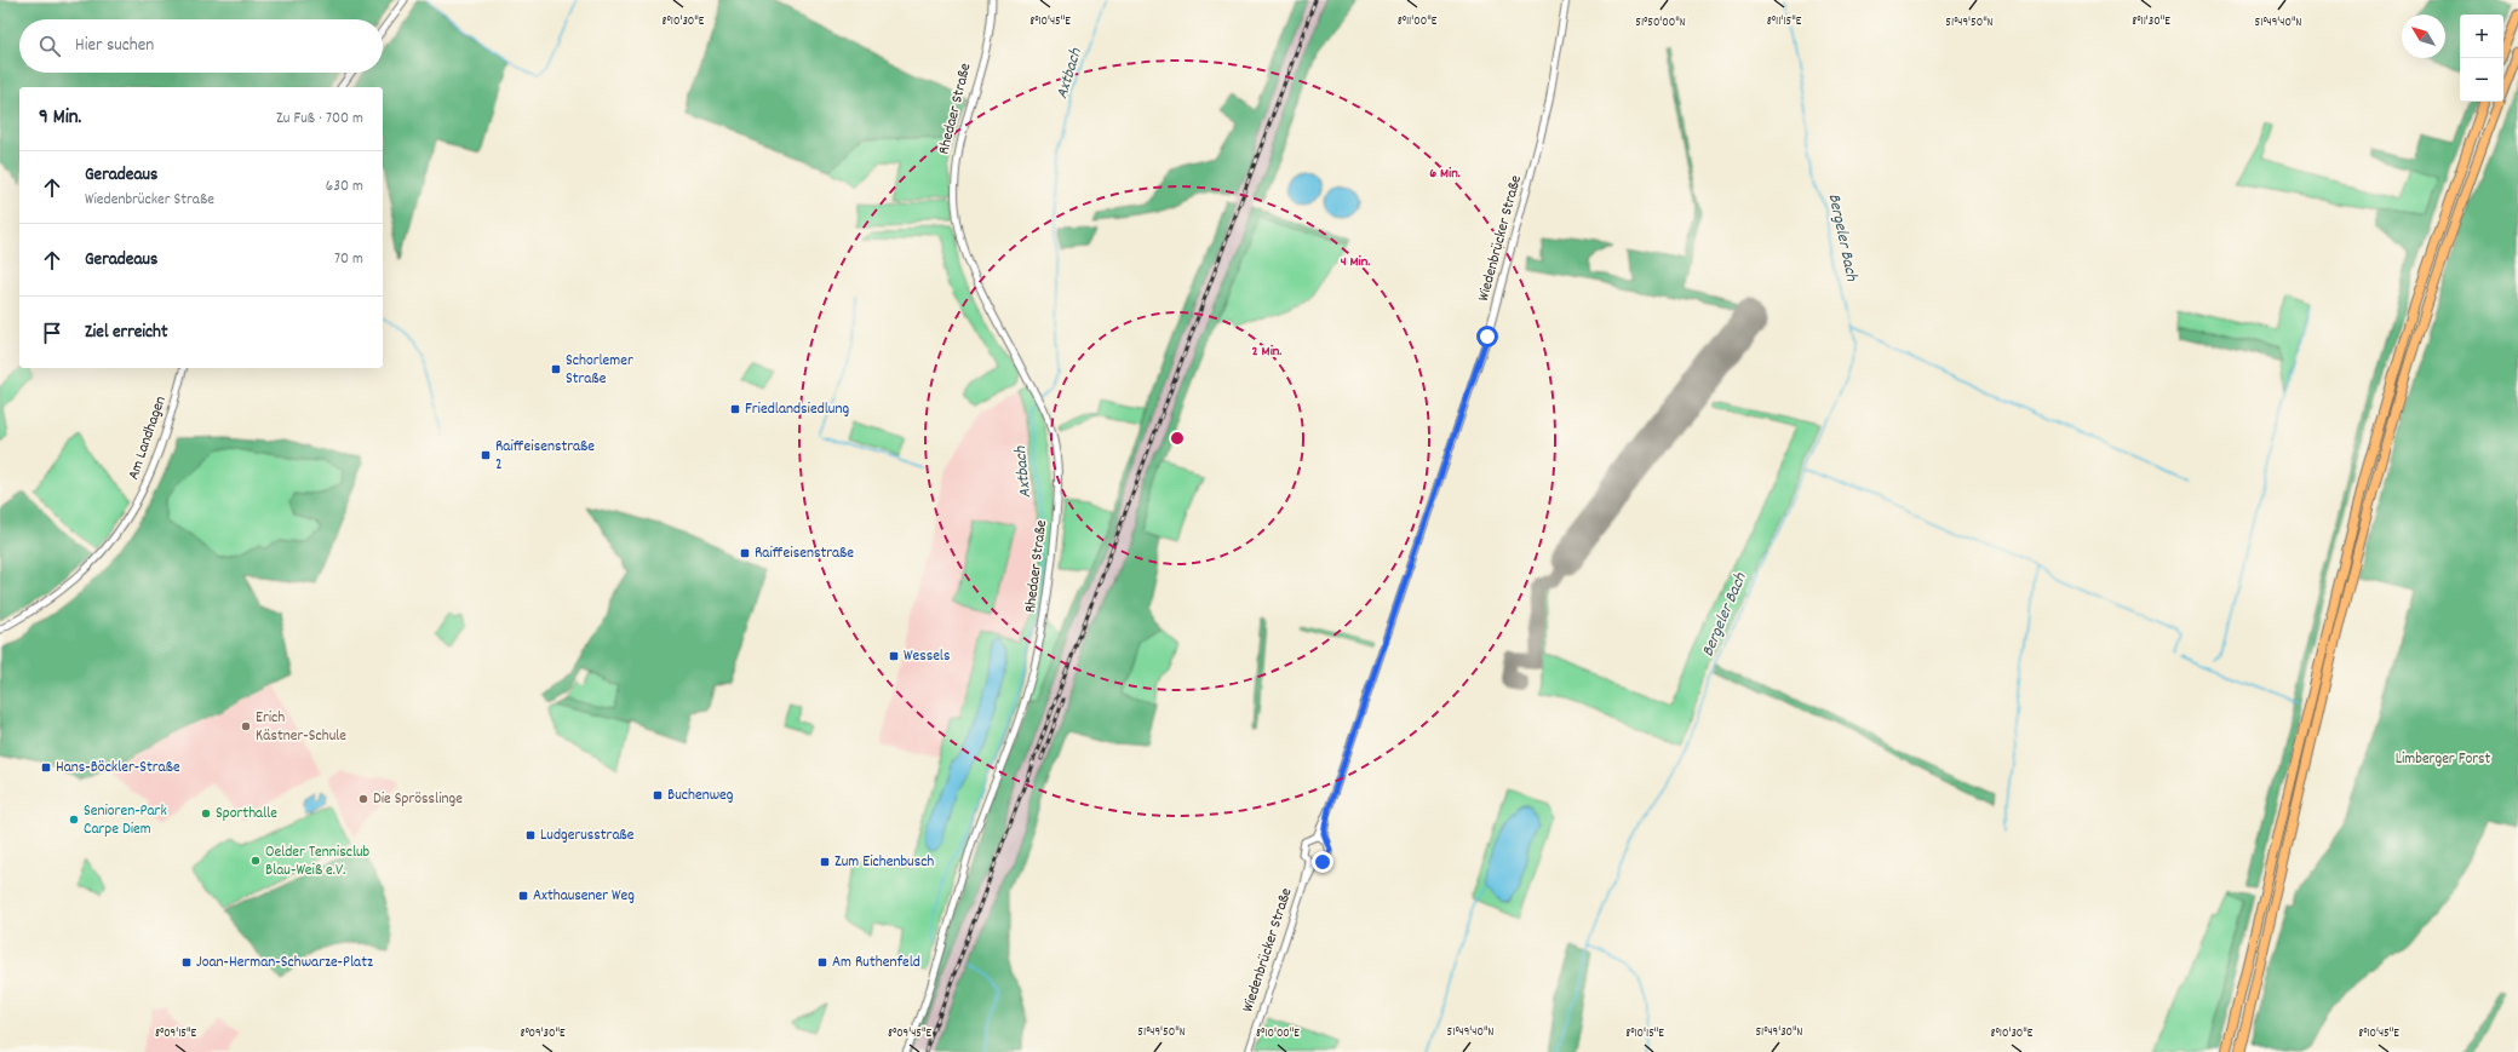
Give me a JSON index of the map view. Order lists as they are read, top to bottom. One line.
{"streets":{"street":["Rhedaer Straße","Wiedenbrücker Straße","Am Landhagen"]},"water":["Axtbach","Bergeler Bach"],"parks":["Limberger Forst"],"places":{"transit":["Schorlemer Straße","Friedlandsiedlung","Raiffeisenstraße 2","Raiffeisenstraße","Wessels","Hans-Böckler-Straße","Buchenweg","Ludgerusstraße","Zum Eichenbusch","Axthausener Weg","Joan-Herman-Schwarze-Platz","Am Ruthenfeld"],"other":["Erich Kästner-Schule","Die Sprösslinge","Sporthalle","Senioren-Park Carpe Diem","Oelder Tennisclub Blau-Weiß e.V."]},"north":"top left","page":{"map_buttons":["+","−"],"search":"Hier suchen","heading":["9 Min.","Zu Fuß · 700 m"],"list":[["Geradeaus","Wiedenbrücker Straße","630 m"],["Geradeaus","70 m"],"Ziel erreicht"]},"coordinates":["8°10'30\"E","8°10'45\"E","8°11'00\"E","8°11'15\"E","8°11'30\"E","51°50'00\"N","51°49'50\"N","51°49'40\"N","51°49'30\"N","8°09'15\"E","8°09'30\"E","8°09'45\"E","8°10'00\"E","8°10'15\"E"],"rings":["6 Min.","4 Min.","2 Min."]}
